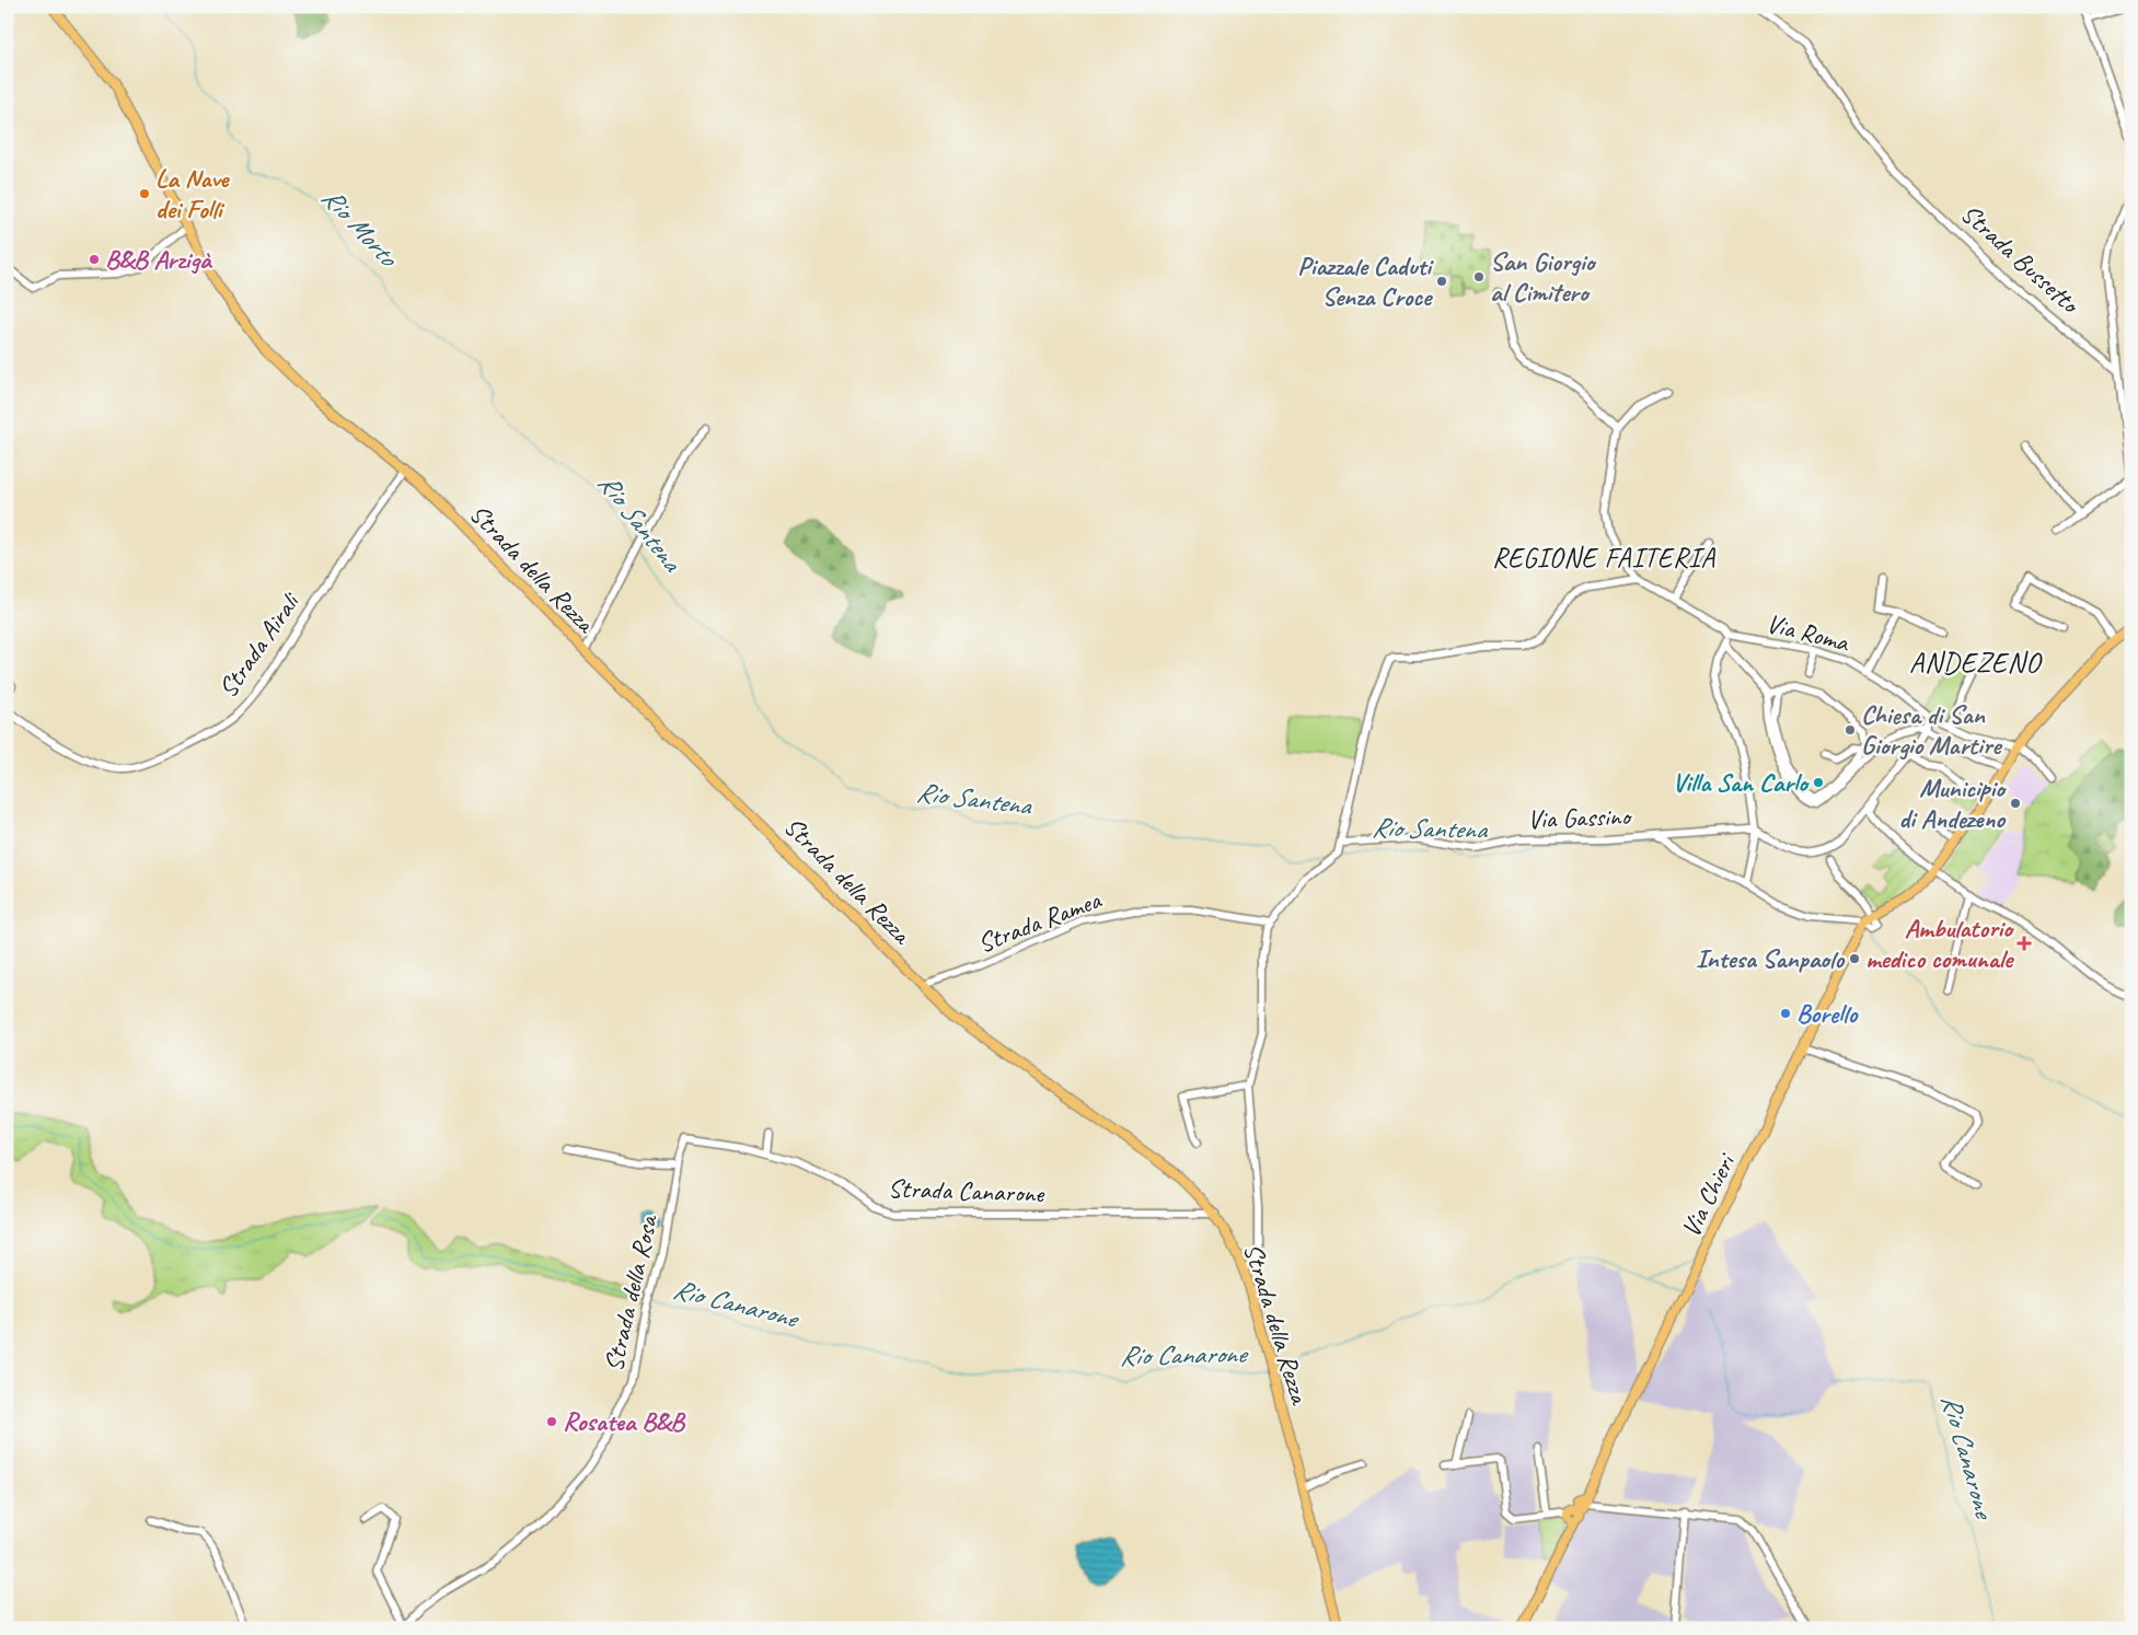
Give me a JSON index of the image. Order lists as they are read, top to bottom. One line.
{"streets":{"main road":["Strada della Rezza","Via Chieri"],"street":["Strada Bussetto","Via Roma","Strada Airali","Via Gassino","Strada Ramea","Strada Canarone","Strada della Rosa"]},"crossings":[["Strada della Rezza","Strada Airali"],["Strada della Rezza","Strada Ramea"],["Strada della Rezza","Strada Canarone"],["Strada Canarone","Strada della Rosa"]],"districts":["REGIONE FAITERIA","ANDEZENO"],"water":["Rio Morto","Rio Santena","Rio Canarone"],"places":{"other":["La Nave dei Folli","B&B Arzigà","San Giorgio al Cimitero","Piazzale Caduti Senza Croce","Chiesa di San Giorgio Martire","Villa San Carlo","Municipio di Andezeno","Intesa Sanpaolo","Borello","Rosatea B&B"],"health":["Ambulatorio medico comunale"]}}
